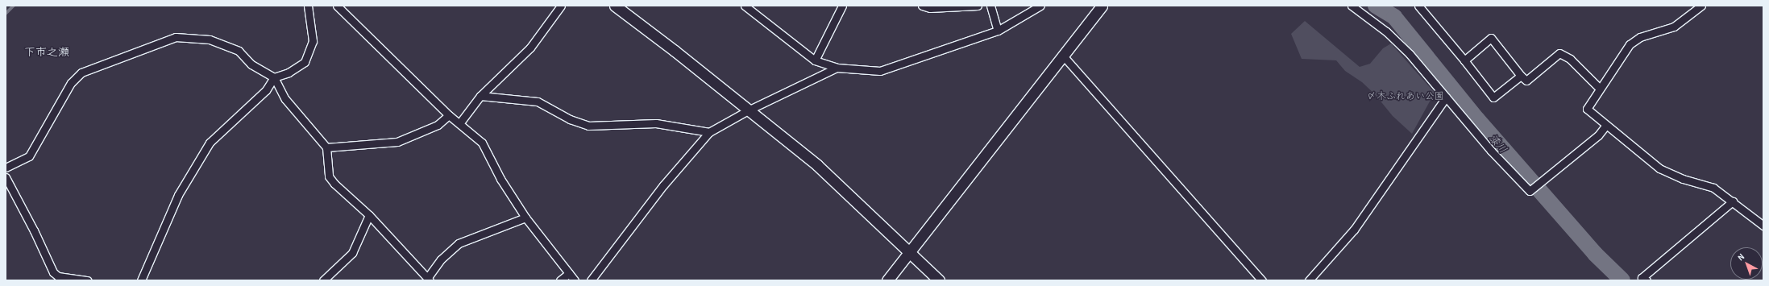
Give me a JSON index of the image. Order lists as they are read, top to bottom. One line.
{"districts":["下市之瀬"],"water":["漆川"],"parks":["〆木ふれあい公園"],"north":"top left"}
